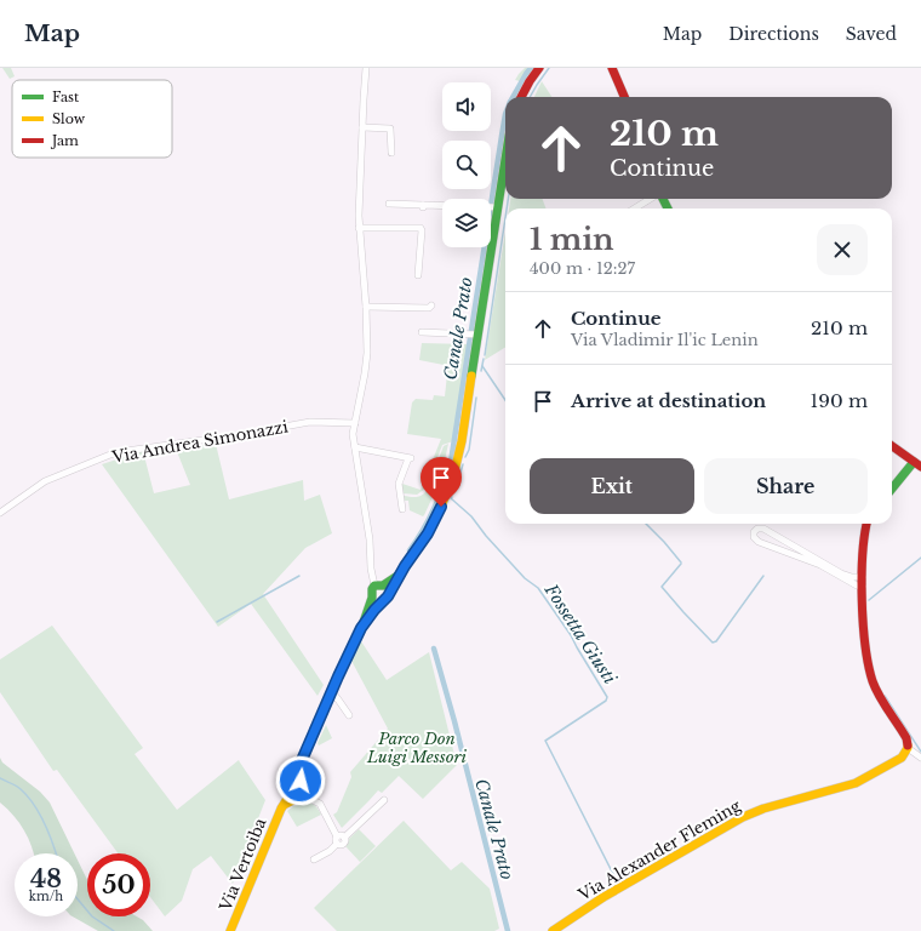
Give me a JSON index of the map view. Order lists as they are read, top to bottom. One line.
{"streets":{"main road":["Via Alexander Fleming","Via Vertoiba"],"street":["Via Andrea Simonazzi"]},"water":["Canale Prato","Fossetta Giusti"],"parks":["Parco Don Luigi Messori"],"legend":["Fast","Slow","Jam"],"page":{"header":"Map","nav":["Map","Directions","Saved"],"turn":["210 m","Continue"],"heading":["1 min","400 m · 12:27"],"list":[{"name":"Continue","note":"Via Vladimir Il'ic Lenin","value":"210 m"},{"name":"Arrive at destination","value":"190 m"}],"buttons":["Exit","Share"],"speed":"48 km/h","limit":"50"}}
